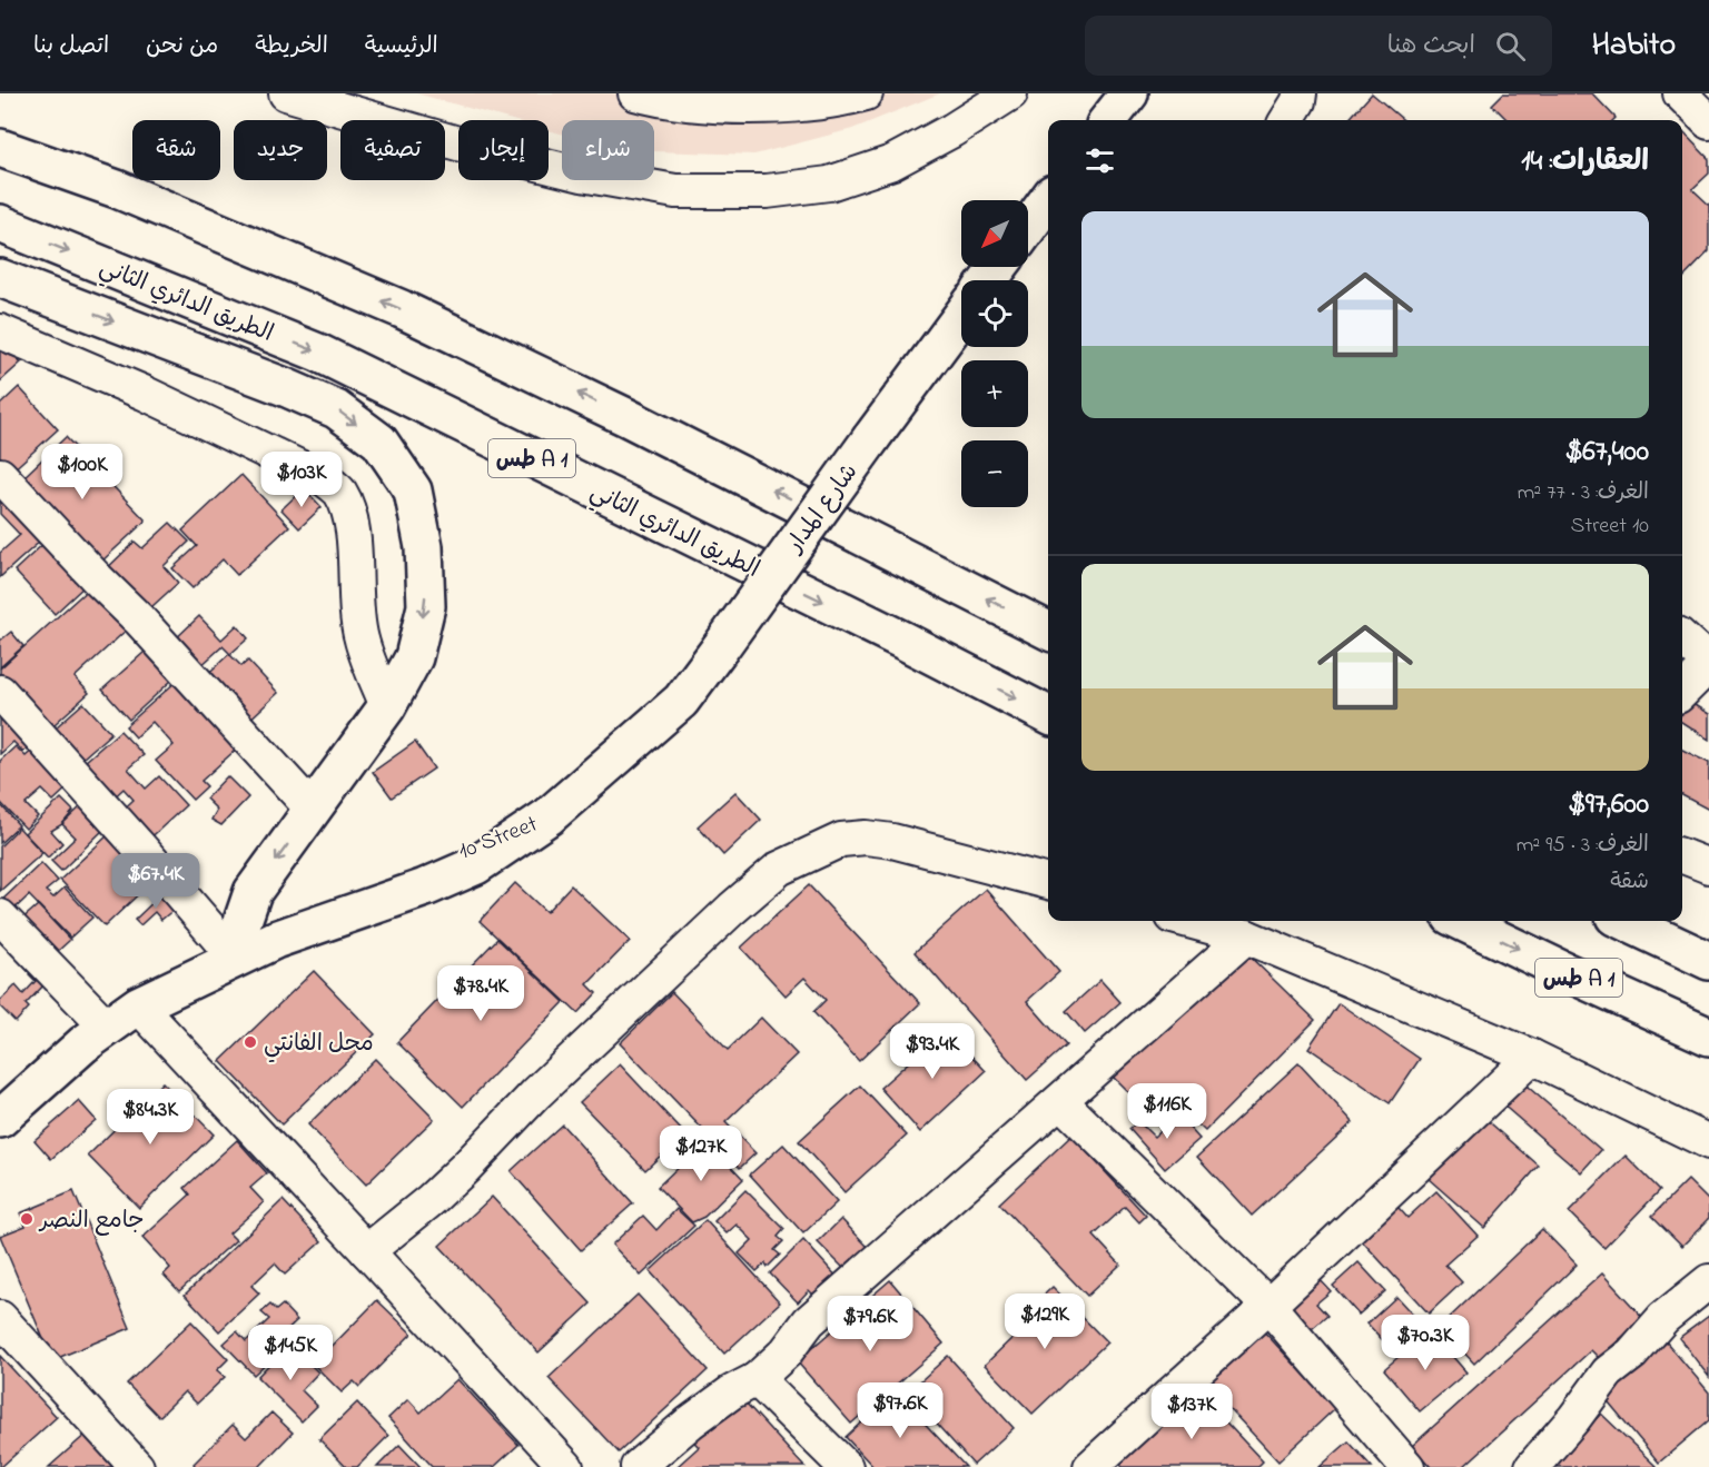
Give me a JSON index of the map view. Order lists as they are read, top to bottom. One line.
{"streets":{"main road":["الطريق الدائري الثاني","طس A 1","شارع المدار","10 Street"]},"crossings":[["شارع المدار","10 Street"]],"places":["محل الفانتي","جامع النصر"],"north":"bottom left","page":{"header":"Habito","search":"ابحث هنا","nav":["الرئيسية","الخريطة","من نحن","اتصل بنا"],"chip":["شراء","إيجار","تصفية","جديد","شقة"],"heading":"العقارات: 14","map_buttons":["+","−"],"list":[{"name":"$67,400","note":"الغرف: 3 · 77 m² · 10 Street"},{"name":"$97,600","note":"الغرف: 3 · 95 m² · شقة"}],"price":["$100K","$103K","$67.4K","$78.4K","$93.4K","$116K","$84.3K","$127K","$129K","$79.6K","$70.3K","$145K","$97.6K","$137K"]}}
